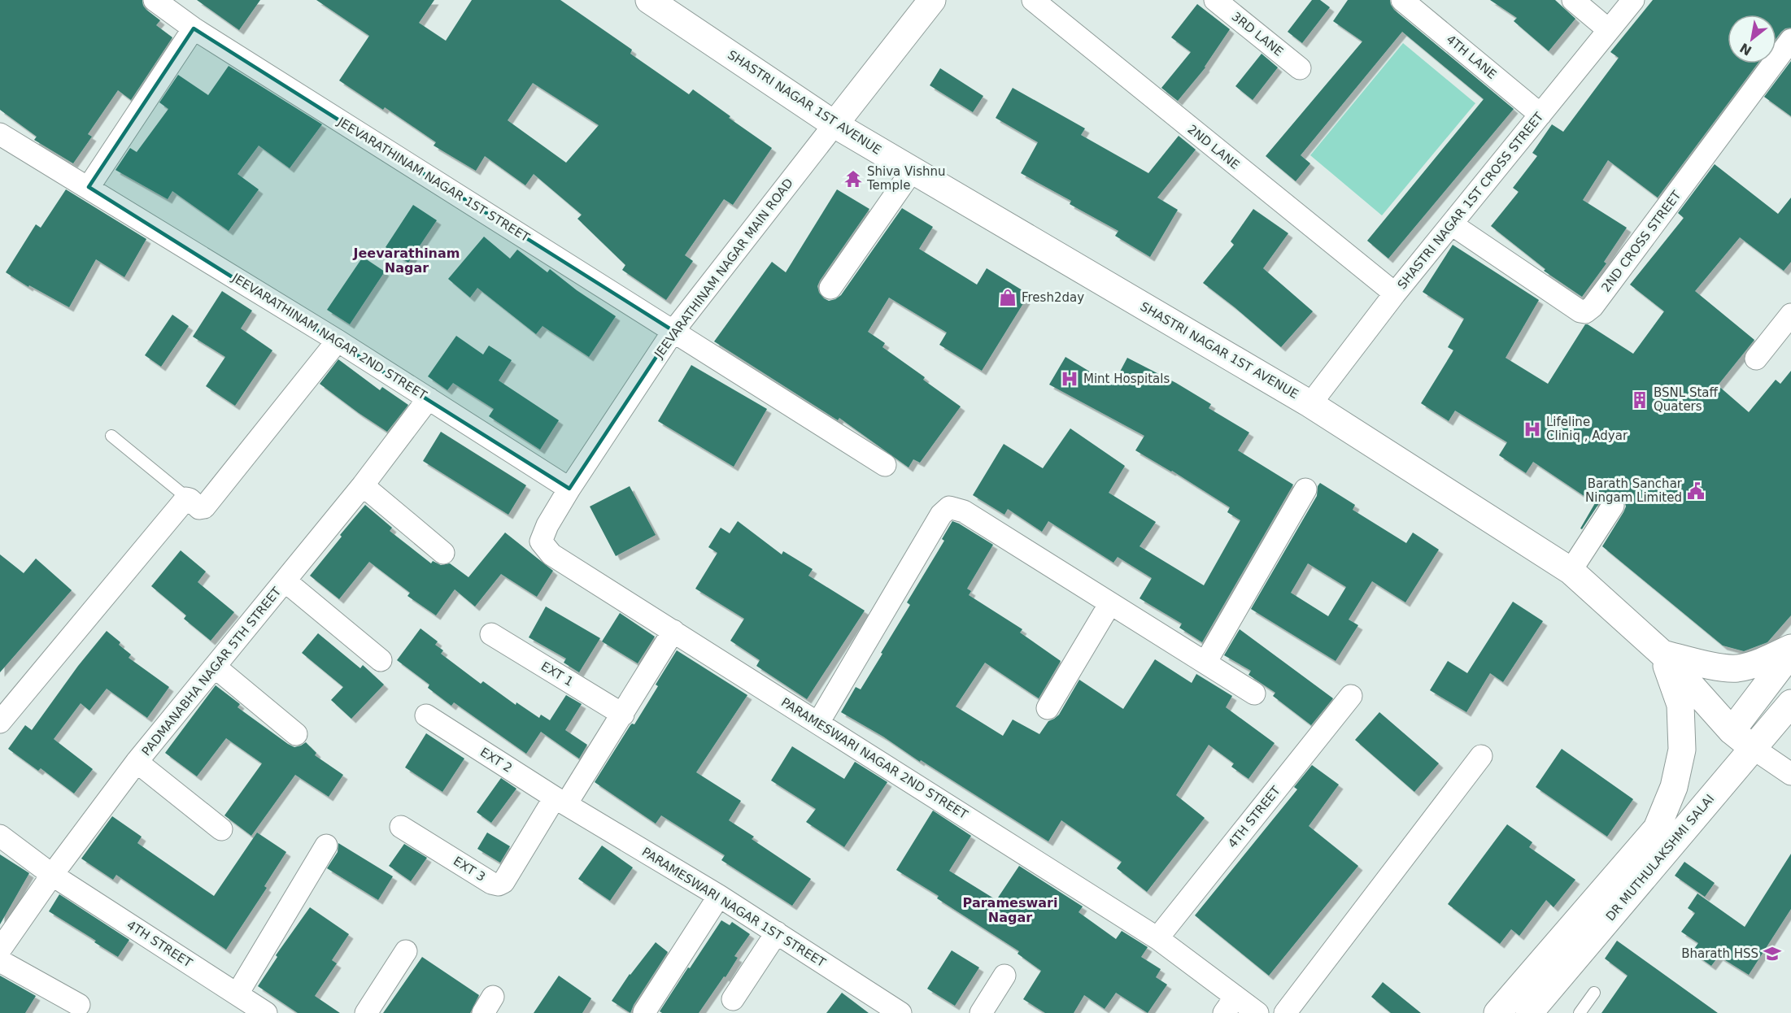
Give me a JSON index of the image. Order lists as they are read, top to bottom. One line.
{"streets":{"street":["3RD LANE","4TH LANE","SHASTRI NAGAR 1ST AVENUE","2ND LANE","JEEVARATHINAM NAGAR 1ST STREET","SHASTRI NAGAR 1ST CROSS STREET","2ND CROSS STREET","JEEVARATHINAM NAGAR MAIN ROAD","JEEVARATHINAM NAGAR 2ND STREET","PADMANABHA NAGAR 5TH STREET","EXT 1","PARAMESWARI NAGAR 2ND STREET","EXT 2","4TH STREET","DR MUTHULAKSHMI SALAI","EXT 3","PARAMESWARI NAGAR 1ST STREET"]},"crossings":[["4TH LANE","SHASTRI NAGAR 1ST CROSS STREET"],["SHASTRI NAGAR 1ST AVENUE","SHASTRI NAGAR 1ST CROSS STREET"],["SHASTRI NAGAR 1ST AVENUE","JEEVARATHINAM NAGAR MAIN ROAD"],["SHASTRI NAGAR 1ST AVENUE","DR MUTHULAKSHMI SALAI"],["2ND LANE","SHASTRI NAGAR 1ST CROSS STREET"],["JEEVARATHINAM NAGAR 1ST STREET","JEEVARATHINAM NAGAR MAIN ROAD"],["SHASTRI NAGAR 1ST CROSS STREET","2ND CROSS STREET"],["JEEVARATHINAM NAGAR MAIN ROAD","JEEVARATHINAM NAGAR 2ND STREET"],["JEEVARATHINAM NAGAR MAIN ROAD","PARAMESWARI NAGAR 2ND STREET"],["JEEVARATHINAM NAGAR 2ND STREET","PADMANABHA NAGAR 5TH STREET"],["JEEVARATHINAM NAGAR 2ND STREET","PARAMESWARI NAGAR 2ND STREET"],["PADMANABHA NAGAR 5TH STREET","4TH STREET"],["PARAMESWARI NAGAR 2ND STREET","4TH STREET"],["EXT 2","EXT 3"],["EXT 2","PARAMESWARI NAGAR 1ST STREET"],["EXT 3","PARAMESWARI NAGAR 1ST STREET"]],"districts":["Jeevarathinam Nagar","Parameswari Nagar"],"places":{"temple":["Shiva Vishnu Temple"],"shop":["Fresh2day"],"hospital":["Mint Hospitals","Lifeline Cliniq , Adyar"],"building":["BSNL Staff Quaters"],"public building":["Barath Sanchar Ningam Limited"],"school or university":["Bharath HSS"]},"north":"bottom left"}
